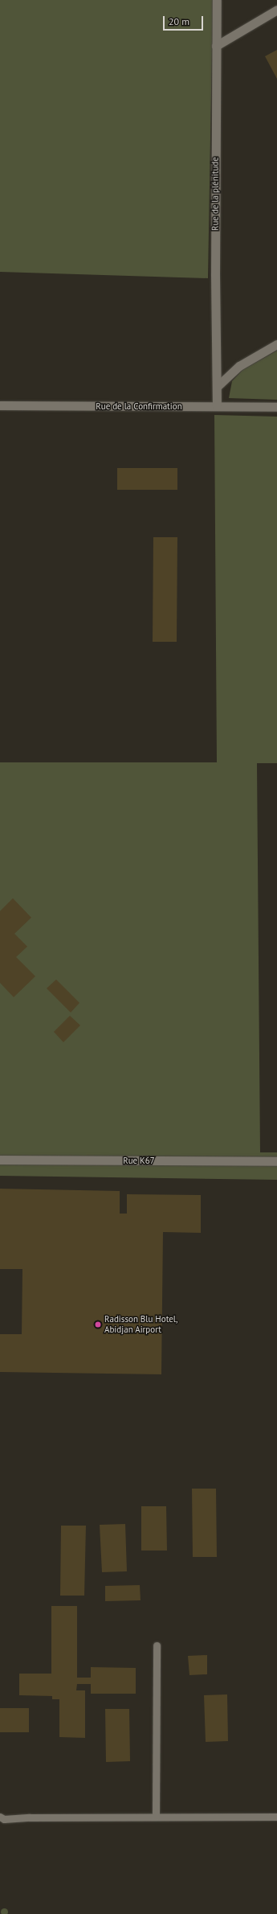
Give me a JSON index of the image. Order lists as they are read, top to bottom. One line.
{"streets":{"street":["Rue de la plénitude","Rue de la Confirmation","Rue K67"]},"crossings":[["Rue de la plénitude","Rue de la Confirmation"]],"places":["Radisson Blu Hotel, Abidjan Airport"],"scale_bar":"20 m"}
